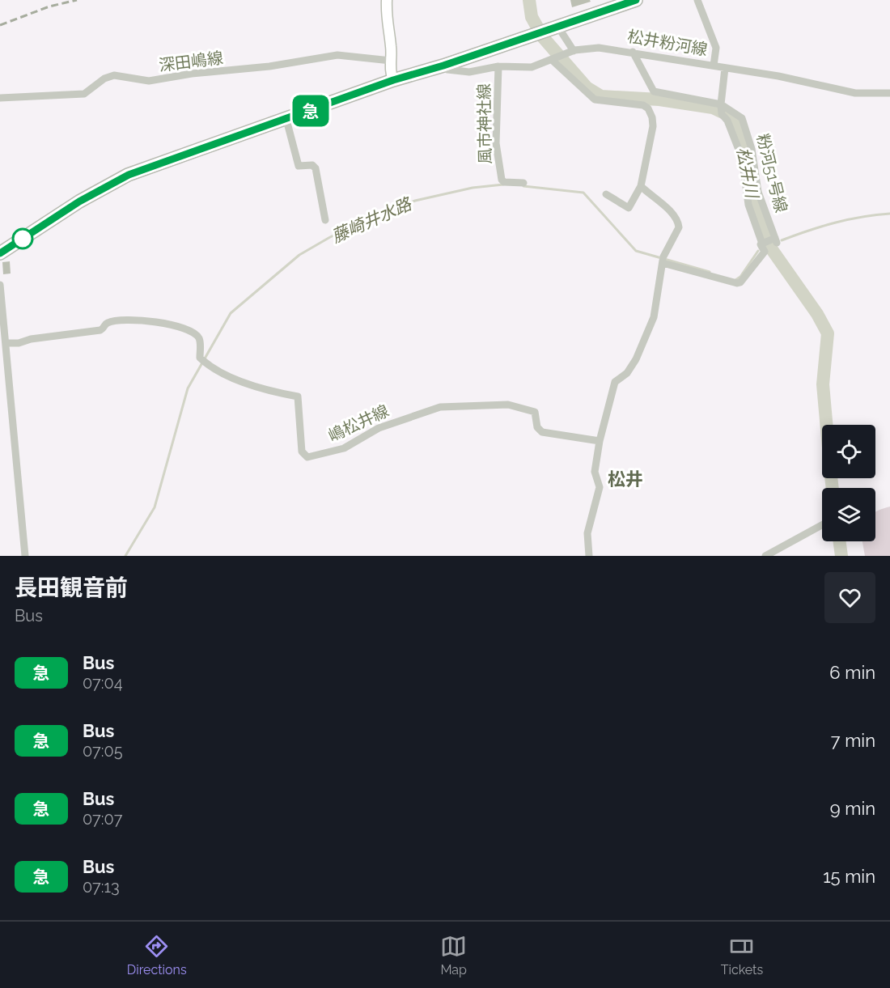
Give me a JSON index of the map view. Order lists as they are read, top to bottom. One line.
{"streets":{"street":["松井粉河線","深田嶋線","風市神社線","粉河51号線","嶋松井線"]},"crossings":[["松井粉河線","風市神社線"]],"districts":["松井"],"water":["松井川","藤崎井水路"],"lines":["bus line 急"],"page":{"on_map":"急","heading":["長田観音前","Bus"],"list":[{"mark":"急","name":"Bus","note":"07:04","value":"6 min"},{"mark":"急","name":"Bus","note":"07:05","value":"7 min"},{"mark":"急","name":"Bus","note":"07:07","value":"9 min"},{"mark":"急","name":"Bus","note":"07:13","value":"15 min"}],"tabs":["Directions","Map","Tickets"]}}
